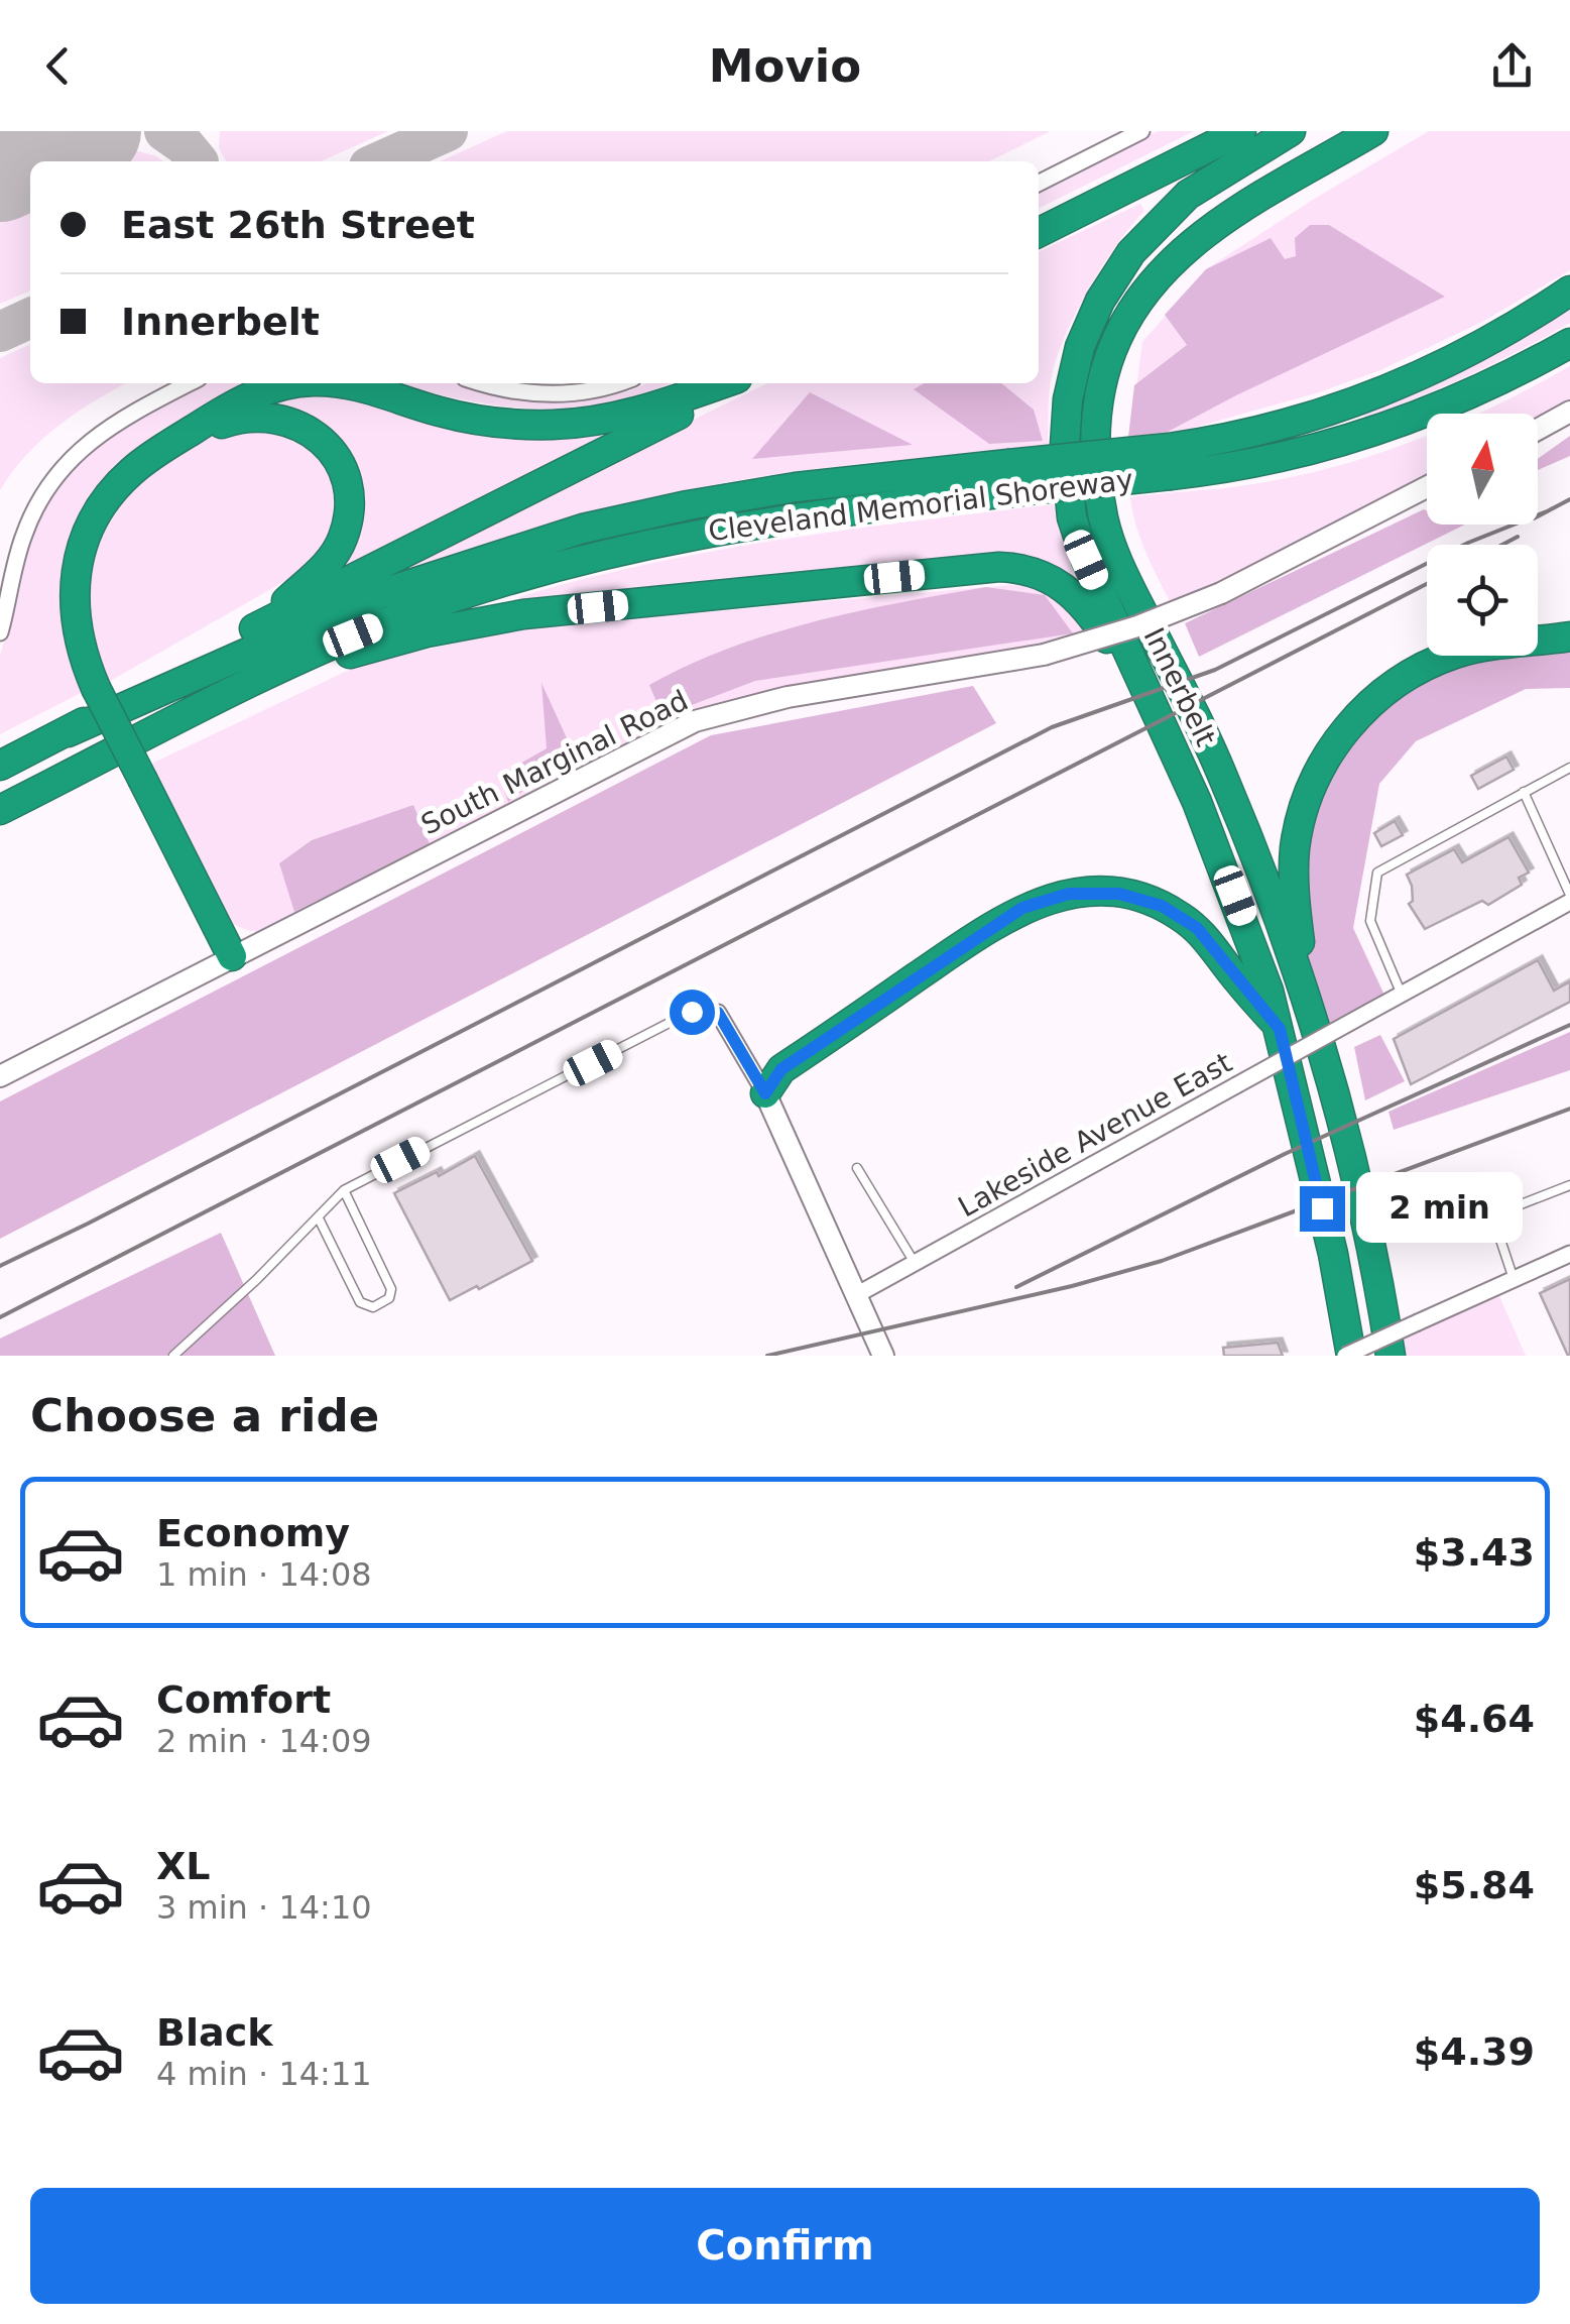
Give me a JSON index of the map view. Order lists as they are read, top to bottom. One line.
{"streets":{"highway":["Cleveland Memorial Shoreway","Innerbelt"],"street":["South Marginal Road","Lakeside Avenue East"]},"north":"top","page":{"header":"Movio","banner":["East 26th Street","Innerbelt"],"bubble":"2 min","heading":"Choose a ride","list":[{"name":"Economy","note":"1 min · 14:08","value":"$3.43"},{"name":"Comfort","note":"2 min · 14:09","value":"$4.64"},{"name":"XL","note":"3 min · 14:10","value":"$5.84"},{"name":"Black","note":"4 min · 14:11","value":"$4.39"}],"buttons":"Confirm"}}
